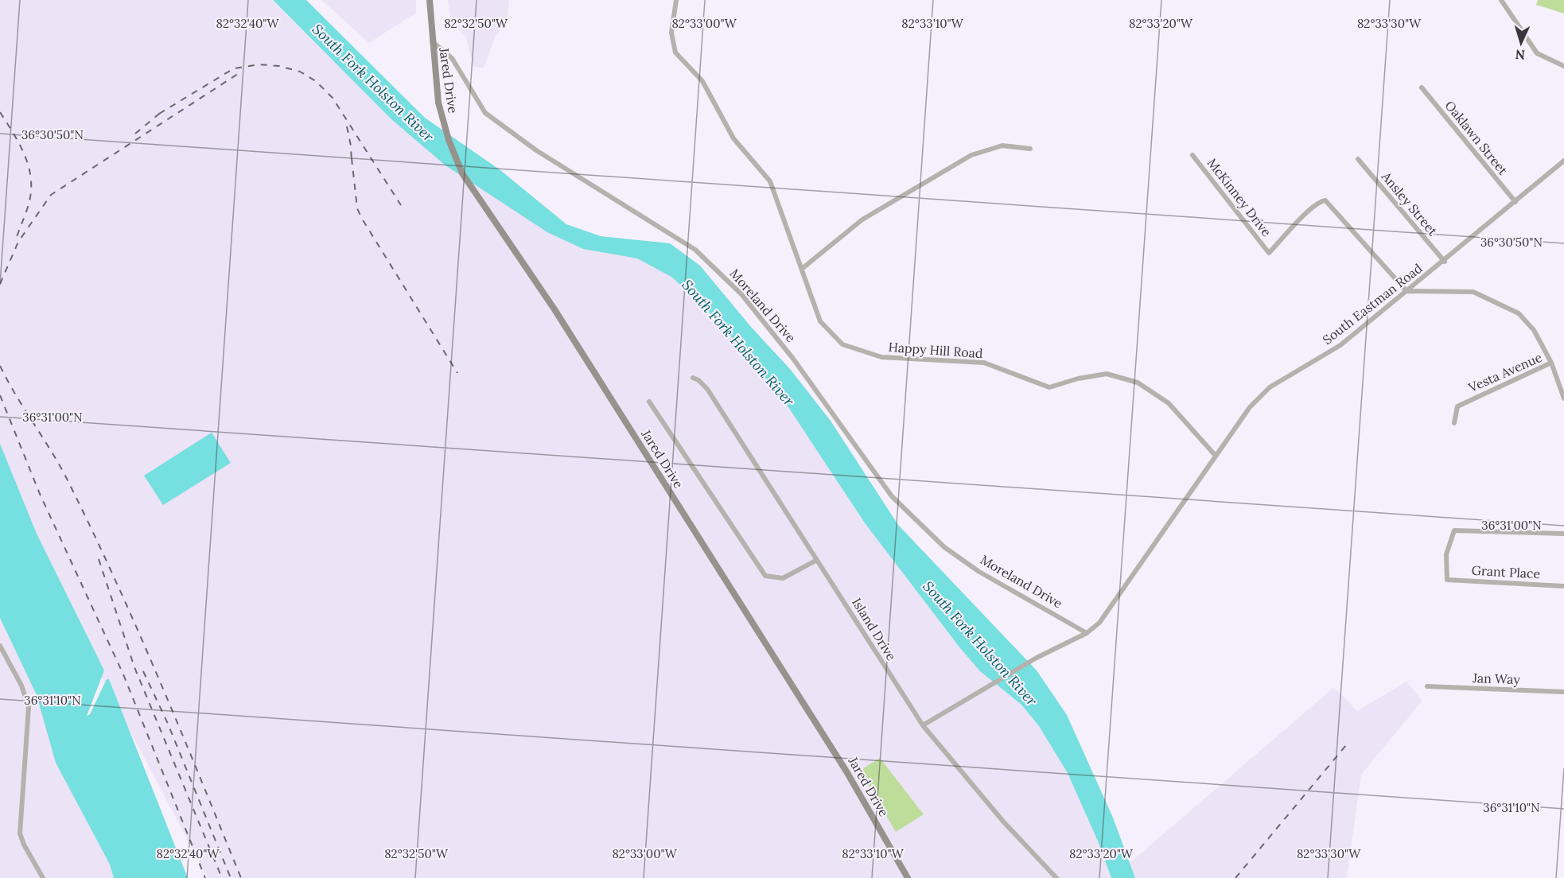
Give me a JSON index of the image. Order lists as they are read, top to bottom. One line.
{"streets":{"main road":["Jared Drive"],"street":["Oaklawn Street","McKinney Drive","Ansley Street","South Eastman Road","Moreland Drive","Happy Hill Road","Vesta Avenue","Grant Place","Island Drive","Jan Way"]},"crossings":[["Jared Drive","Moreland Drive"],["Oaklawn Street","South Eastman Road"],["McKinney Drive","South Eastman Road"],["Ansley Street","South Eastman Road"],["South Eastman Road","Moreland Drive"],["South Eastman Road","Happy Hill Road"]],"water":["South Fork Holston River"],"north":"bottom","coordinates":["82°32'40\"W","82°32'50\"W","82°33'00\"W","82°33'10\"W","82°33'20\"W","82°33'30\"W","36°30'50\"N","36°31'00\"N","36°31'10\"N"]}
